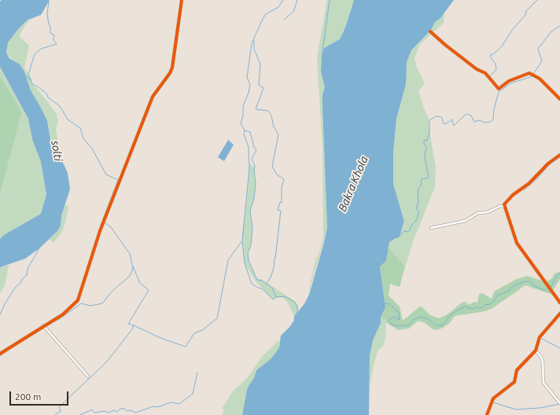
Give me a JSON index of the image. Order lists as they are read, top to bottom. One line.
{"water":["solti","Bakra Khola"],"scale_bar":"200 m"}
